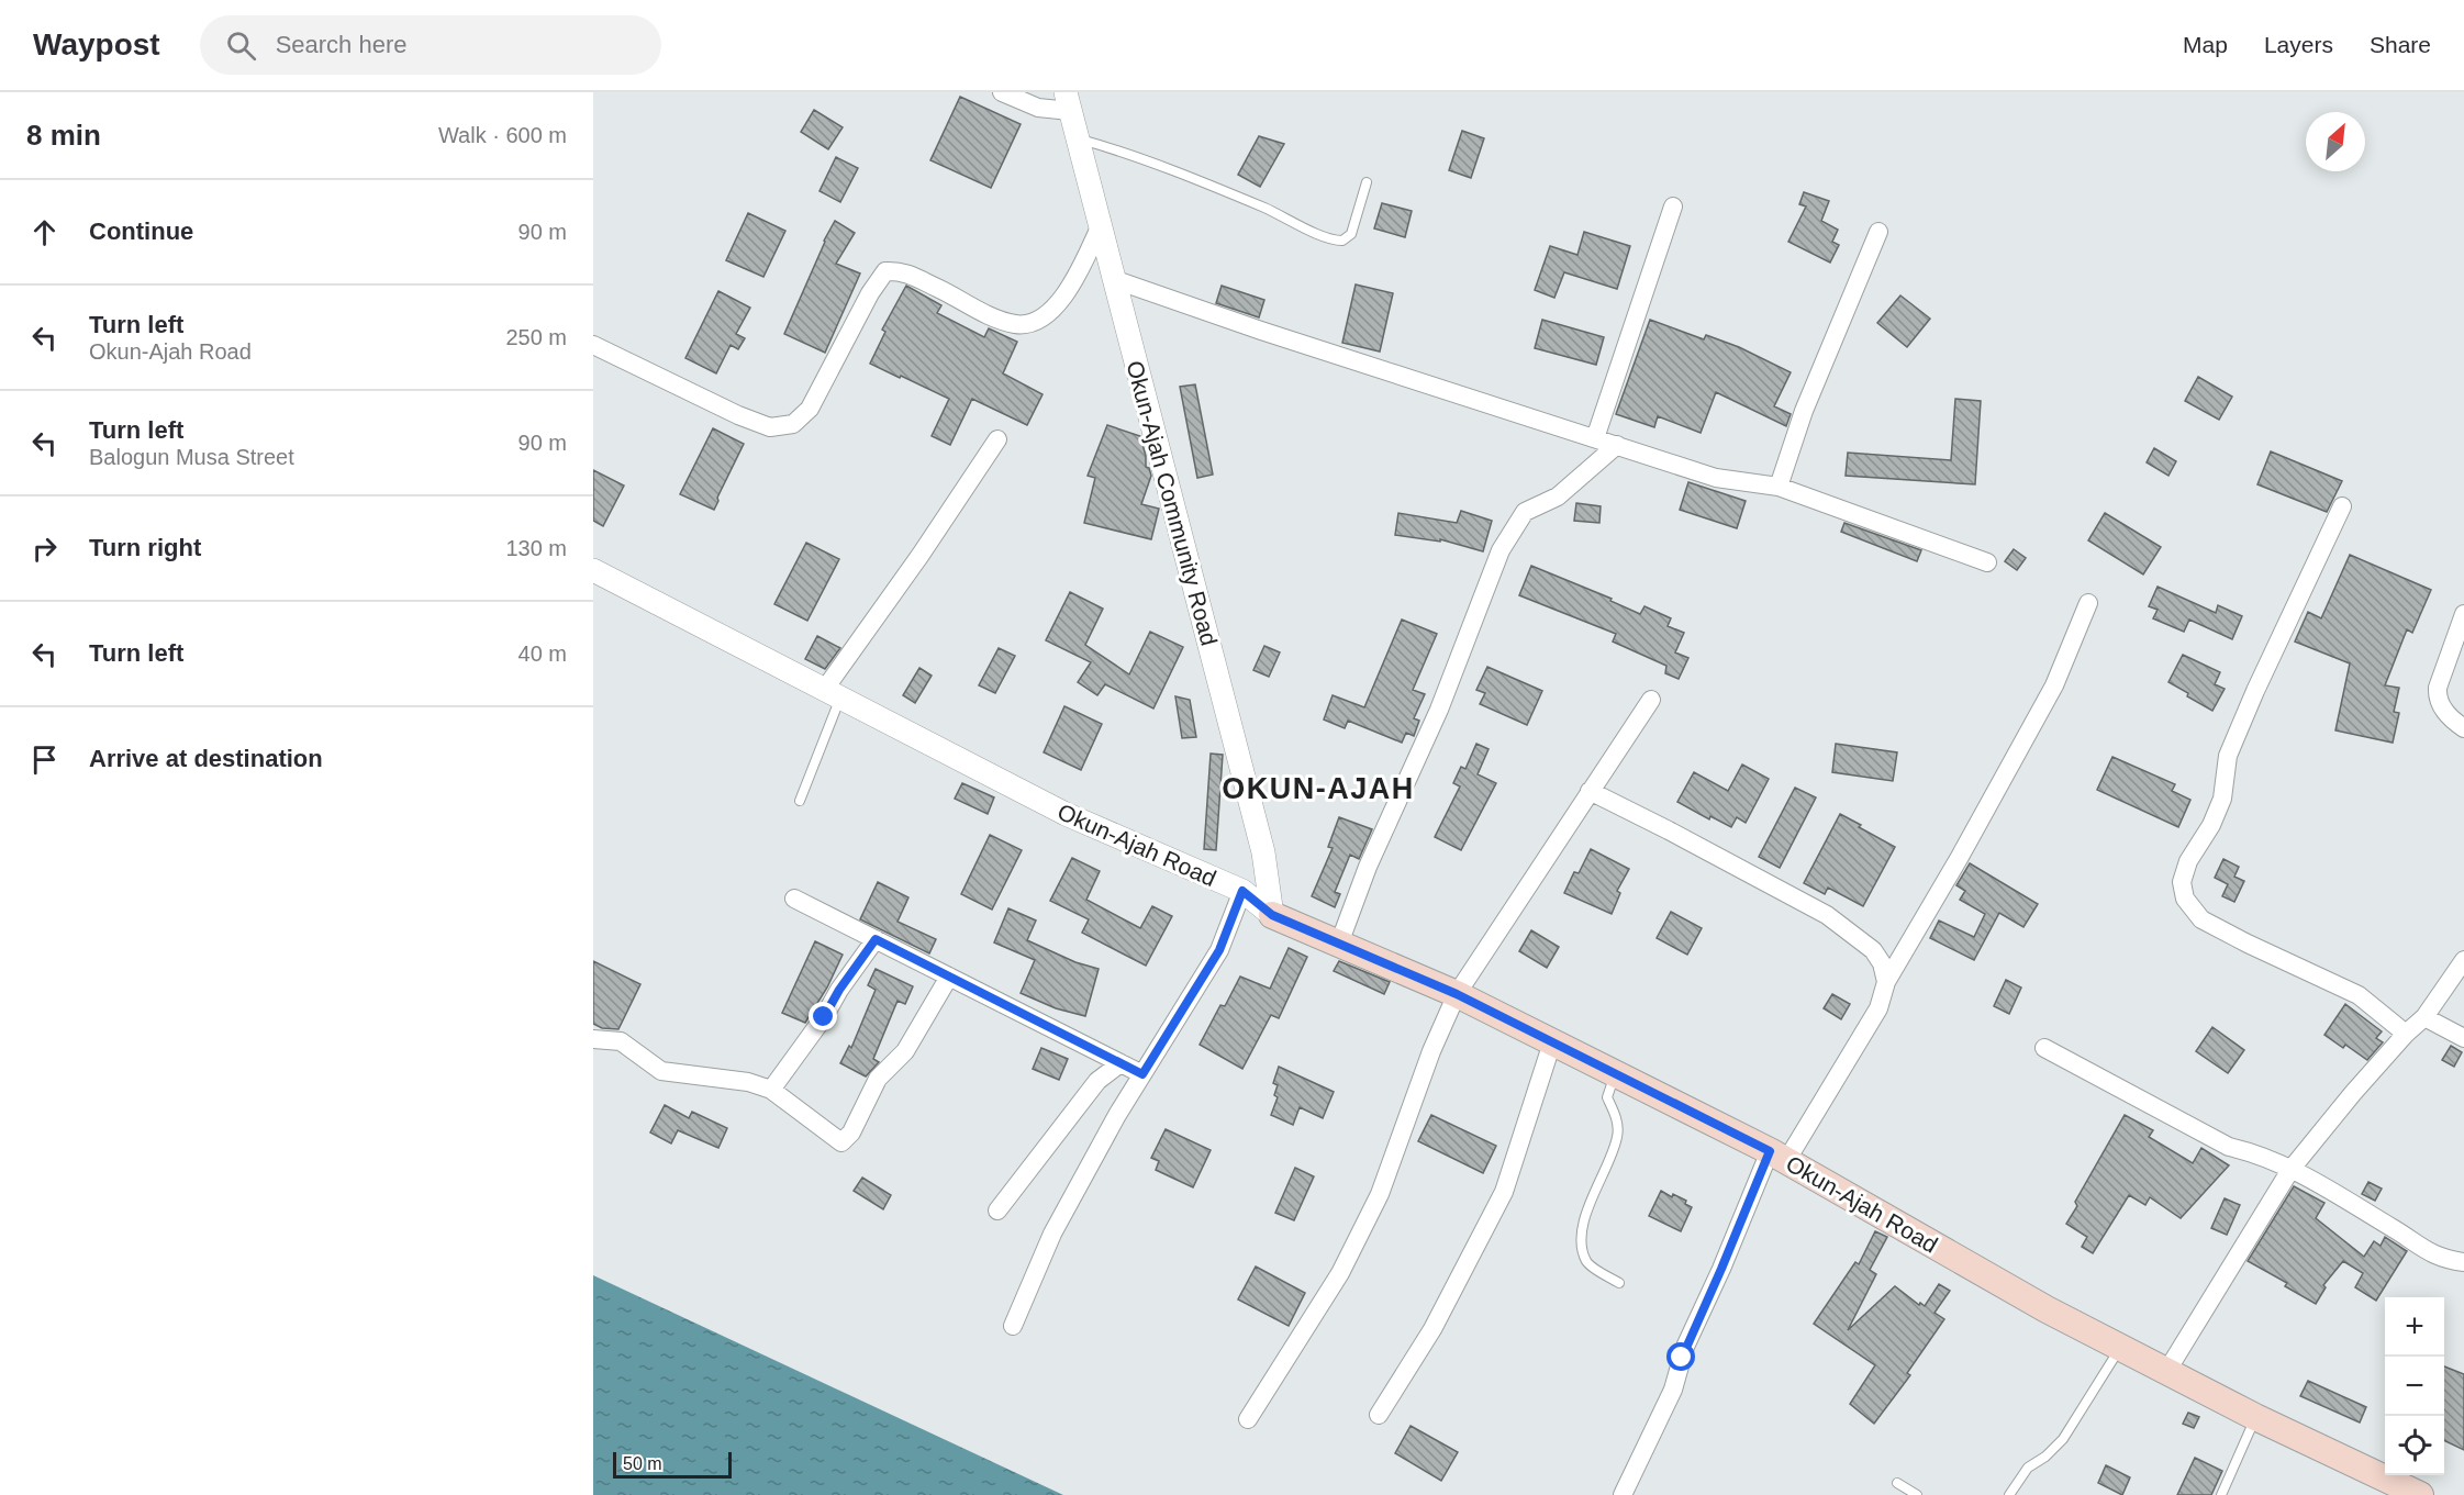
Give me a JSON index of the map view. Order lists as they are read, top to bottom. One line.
{"streets":{"main road":["Okun-Ajah Road"],"street":["Okun-Ajah Community Road"]},"crossings":[["Okun-Ajah Community Road","Okun-Ajah Road"]],"districts":["OKUN-AJAH"],"scale_bar":"50 m","north":"top right","page":{"header":"Waypost","search":"Search here","nav":["Map","Layers","Share"],"heading":["8 min","Walk · 600 m"],"list":[["Continue","90 m"],["Turn left","Okun-Ajah Road","250 m"],["Turn left","Balogun Musa Street","90 m"],["Turn right","130 m"],["Turn left","40 m"],"Arrive at destination"],"map_buttons":["+","−"],"scale":"50 m"}}
